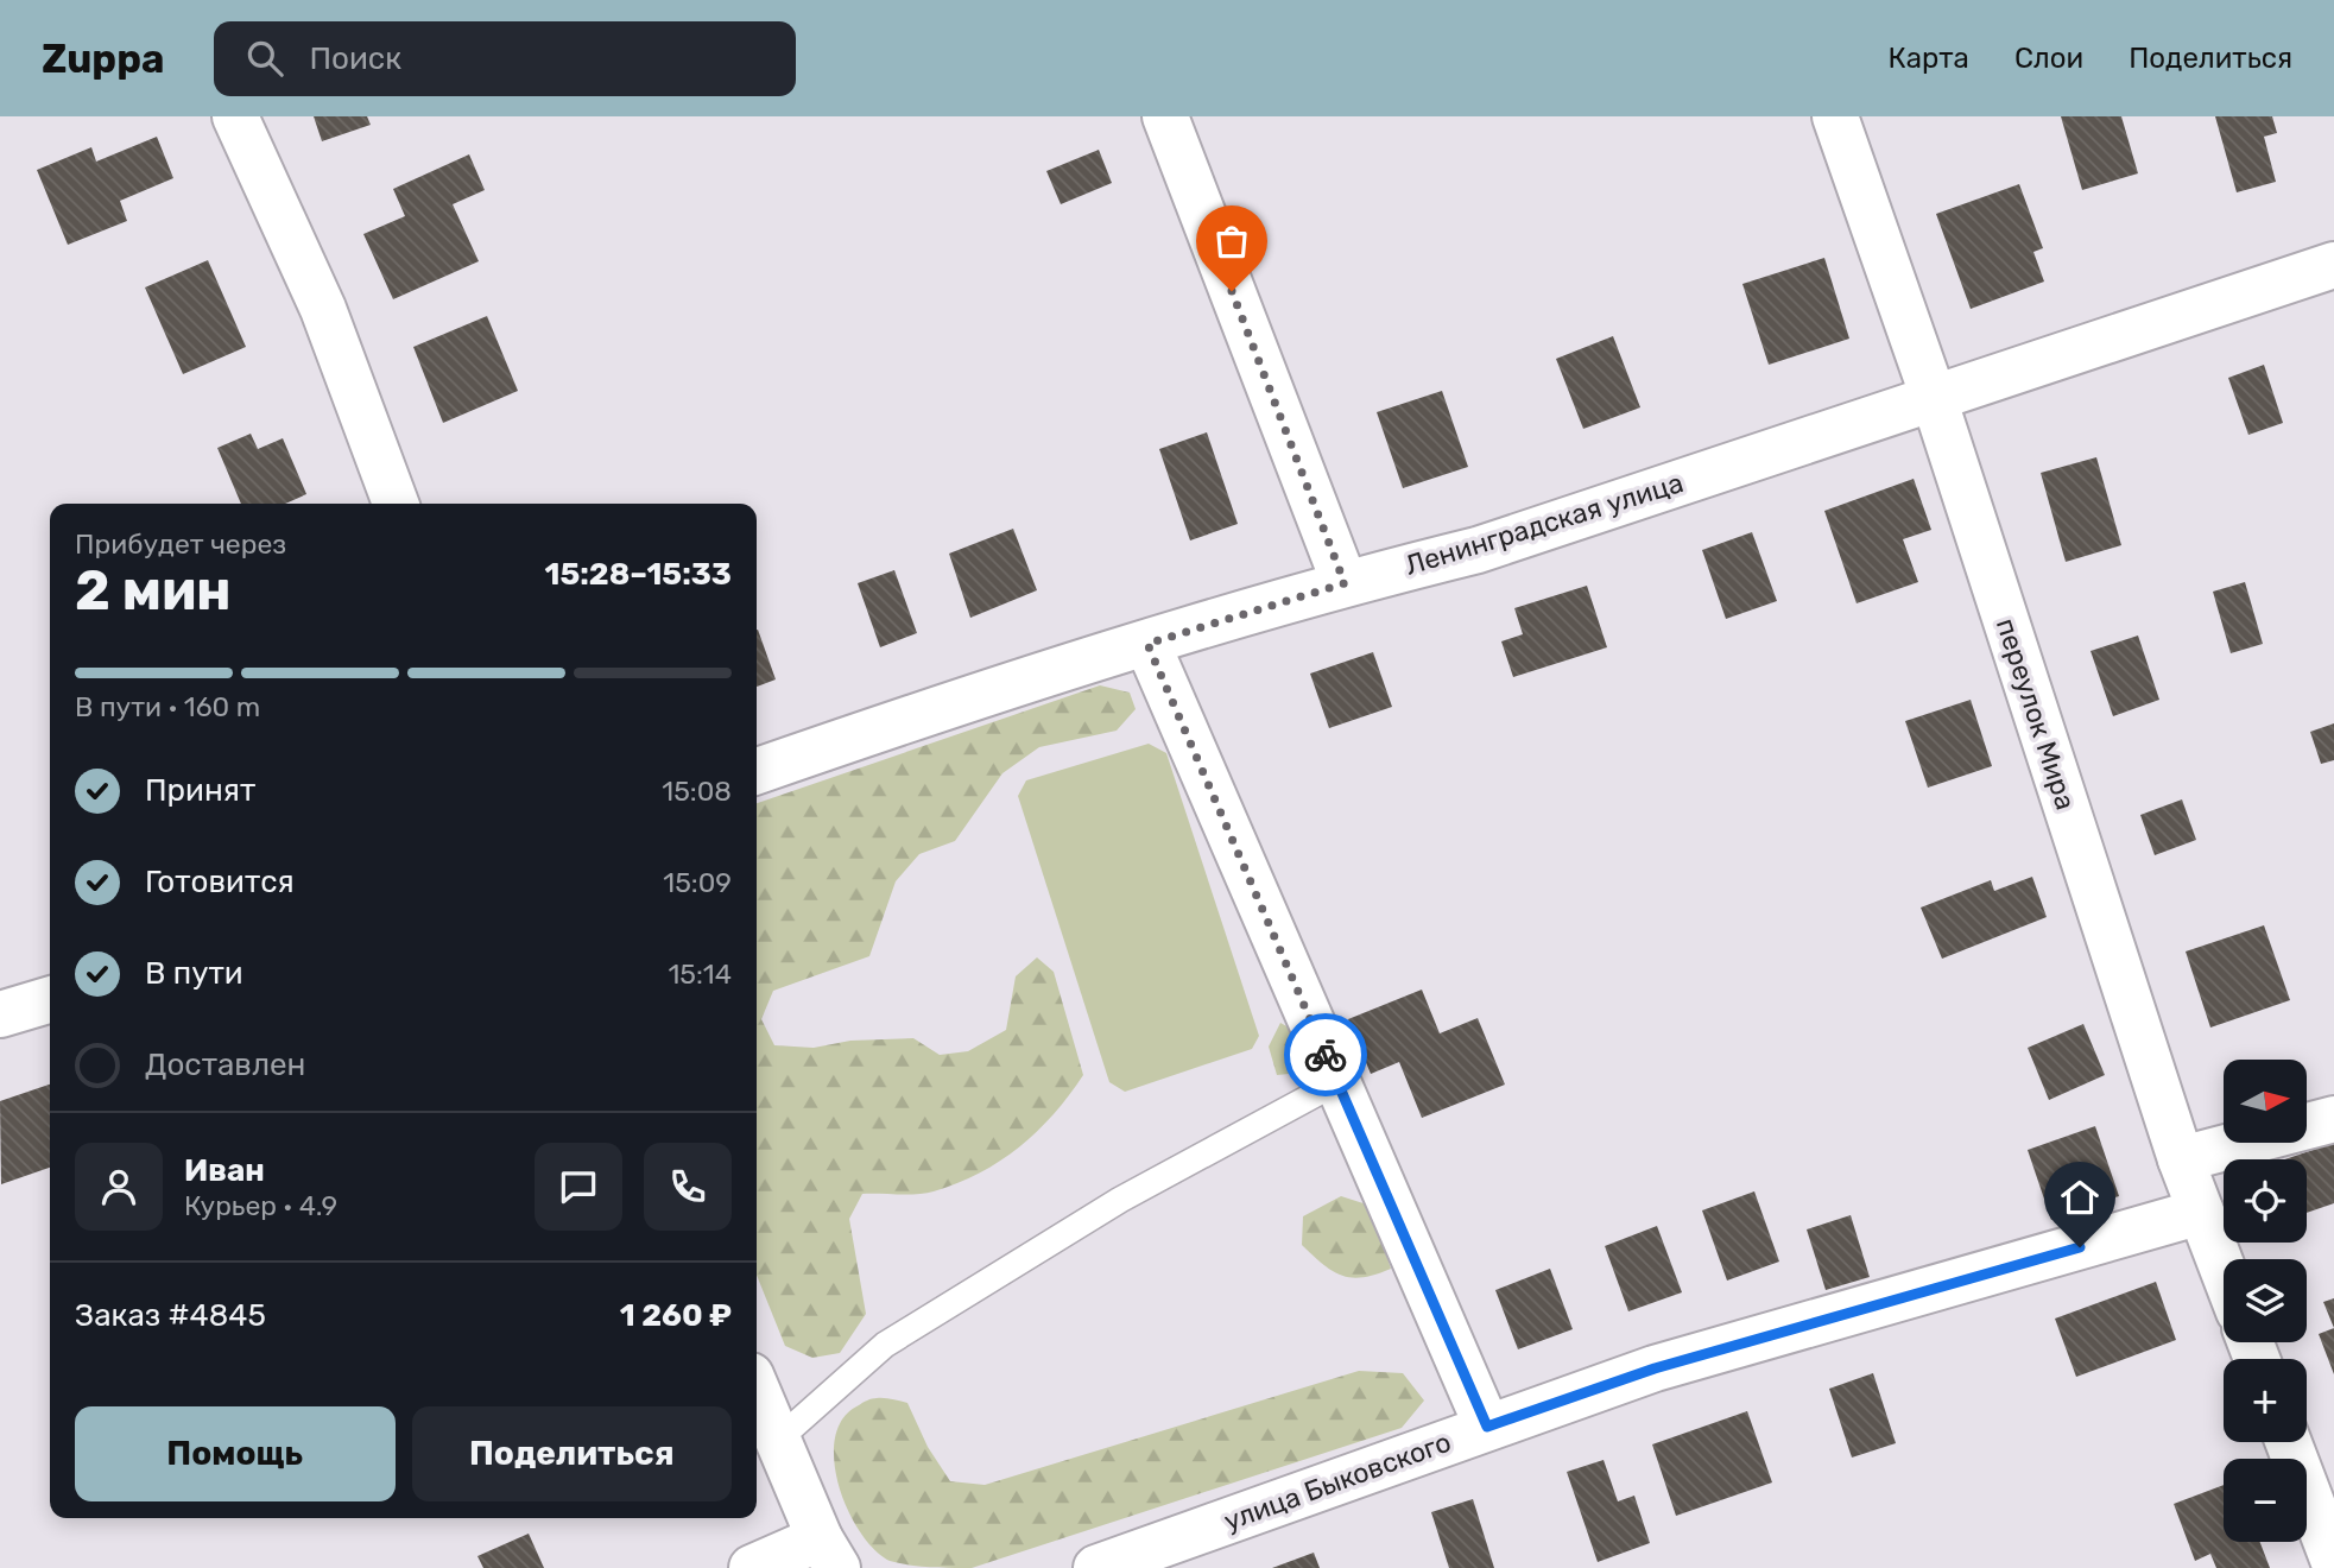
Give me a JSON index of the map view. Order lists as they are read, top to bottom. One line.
{"streets":{"street":["Ленинградская улица","переулок Мира","улица Быковского"]},"crossings":[["Ленинградская улица","переулок Мира"],["переулок Мира","улица Быковского"]],"north":"right","page":{"header":"Zuppa","search":"Поиск","nav":["Карта","Слои","Поделиться"],"heading":["2 мин","Прибудет через","15:28–15:33"],"panel":["Иван","Курьер · 4.9","Заказ #4845","1 260 ₽"],"bar":"В пути · 160 m","list":[["Принят","15:08"],["Готовится","15:09"],["В пути","15:14"],"Доставлен"],"map_buttons":["+","−"],"buttons":["Помощь","Поделиться"]}}
